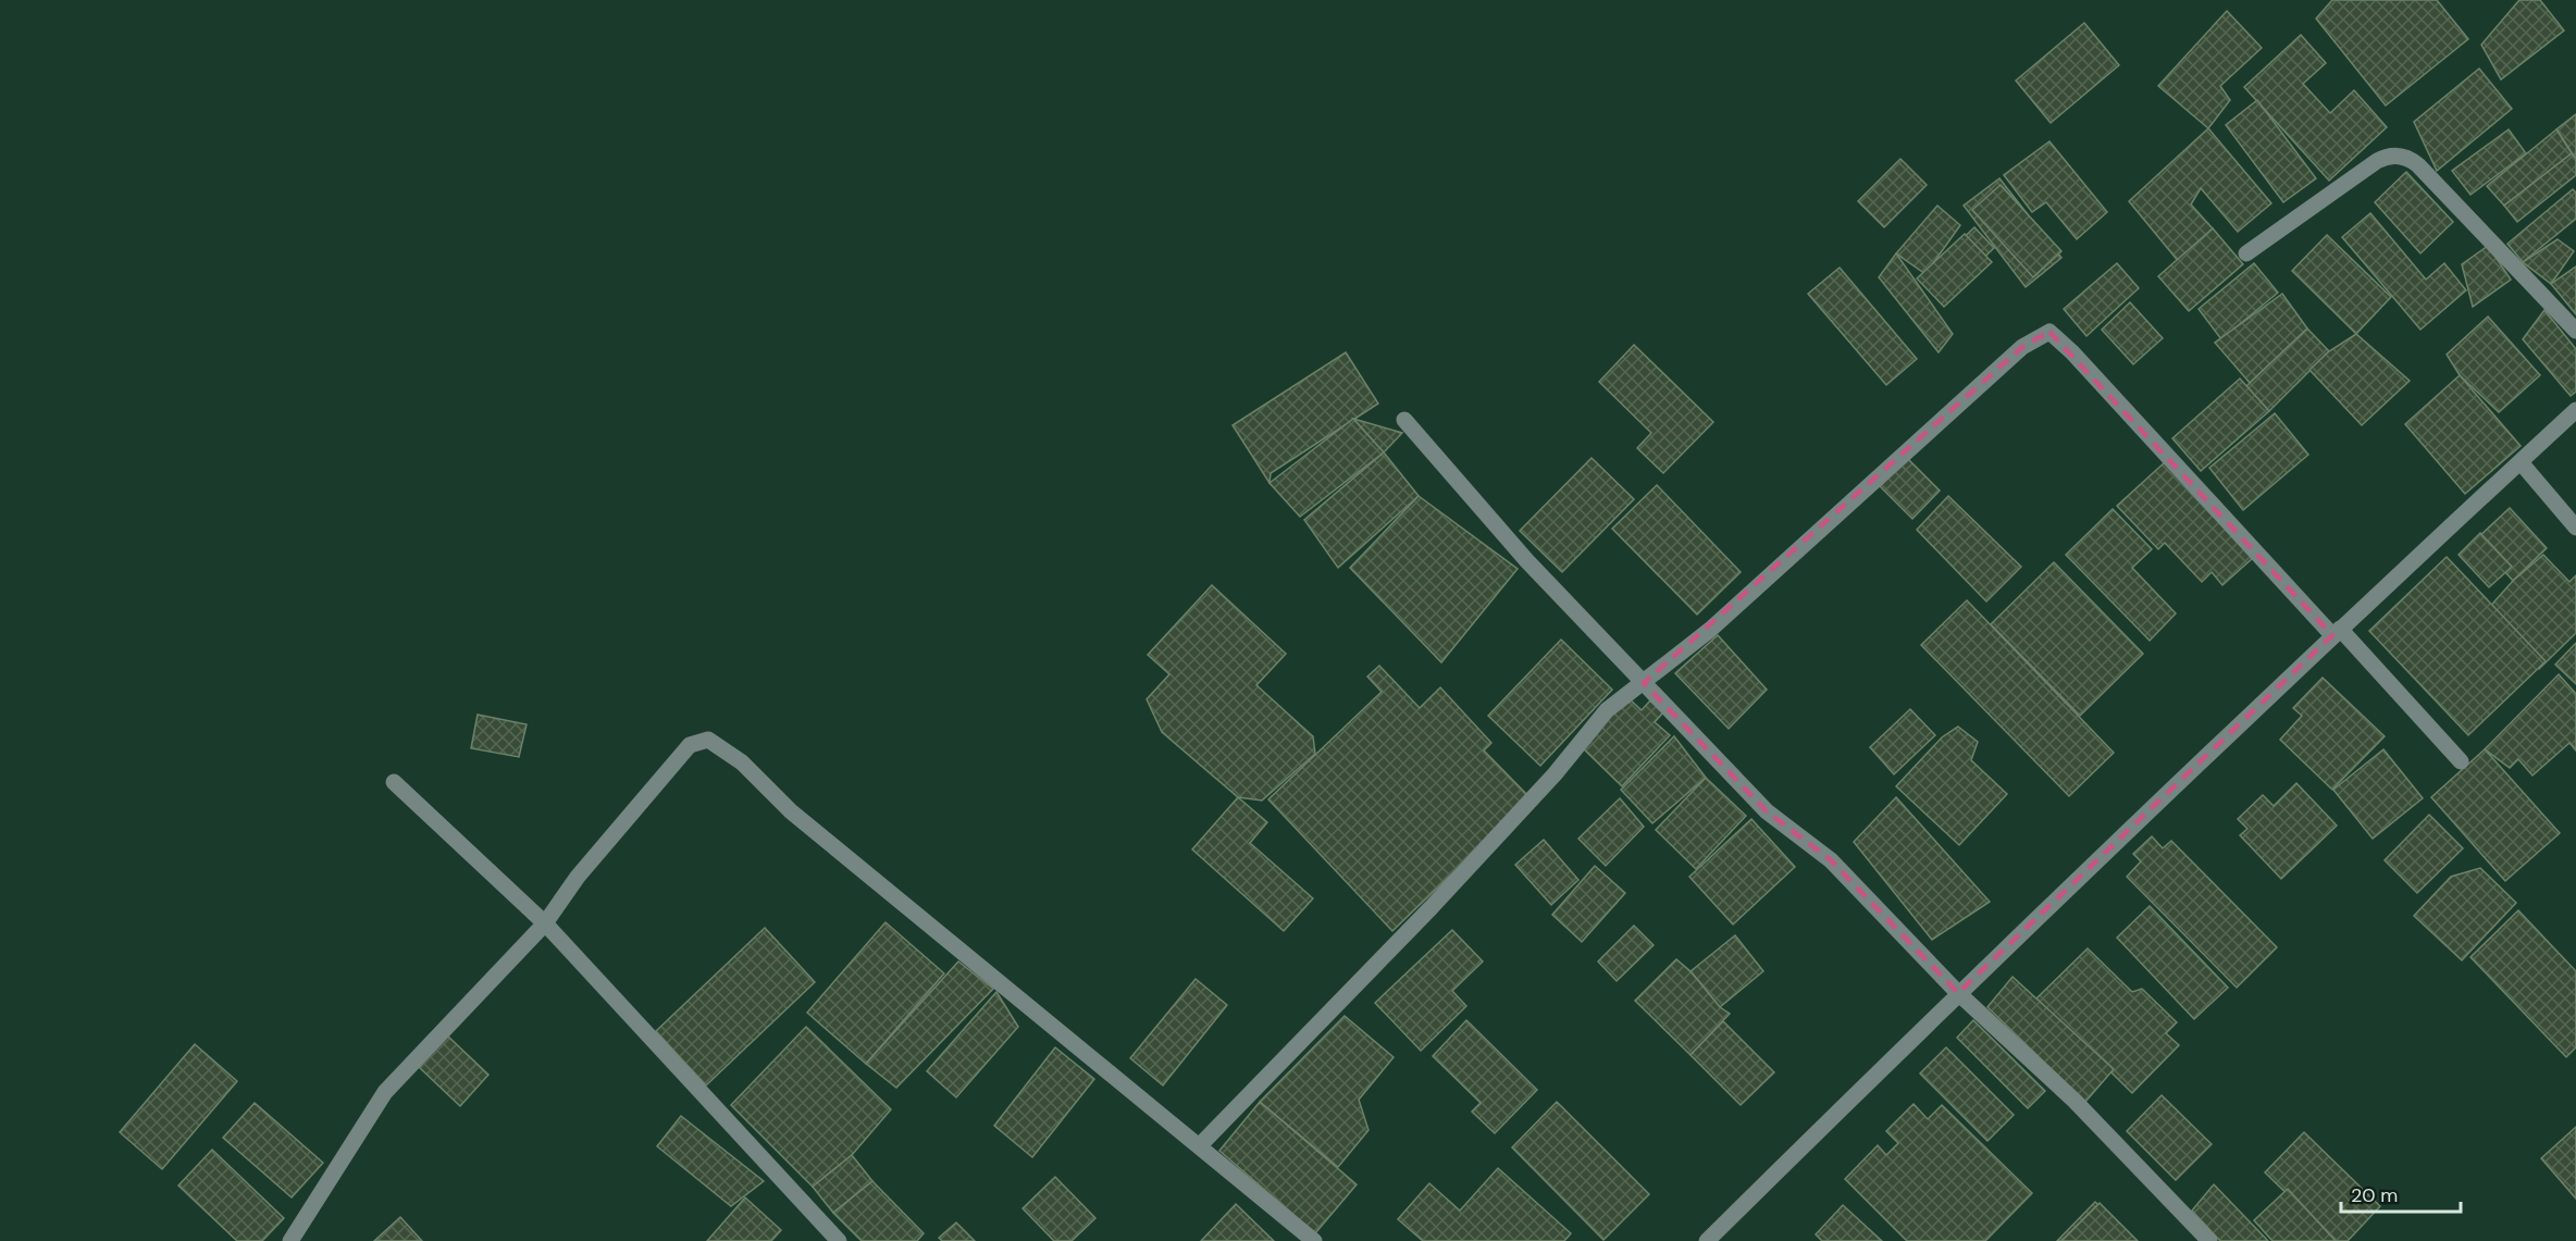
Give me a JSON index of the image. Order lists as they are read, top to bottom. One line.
{"scale_bar":"20 m"}
